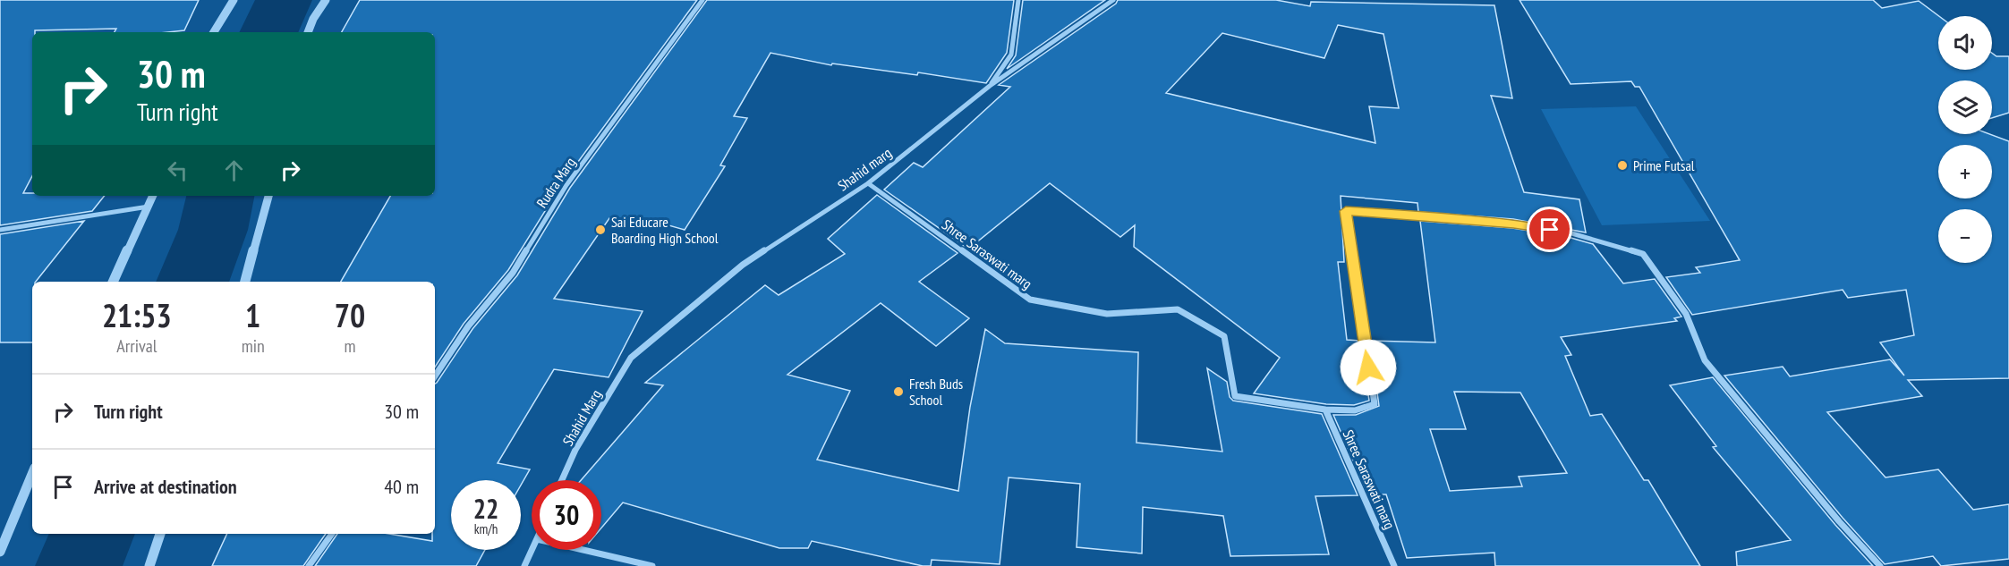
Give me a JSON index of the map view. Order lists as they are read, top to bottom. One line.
{"streets":{"street":["Shahid marg","Rudra Marg","Shree Saraswati marg","Shahid Marg"]},"crossings":[["Shahid marg","Shree Saraswati marg"],["Shahid marg","Shahid Marg"]],"places":["Prime Futsal","Sai Educare Boarding High School","Fresh Buds School"],"page":{"map_buttons":["+","−"],"turn":["30 m","Turn right"],"eta":["21:53","Arrival","1","min","70","m"],"list":[{"name":"Turn right","value":"30 m"},{"name":"Arrive at destination","value":"40 m"}],"speed":"22 km/h","limit":"30"}}
